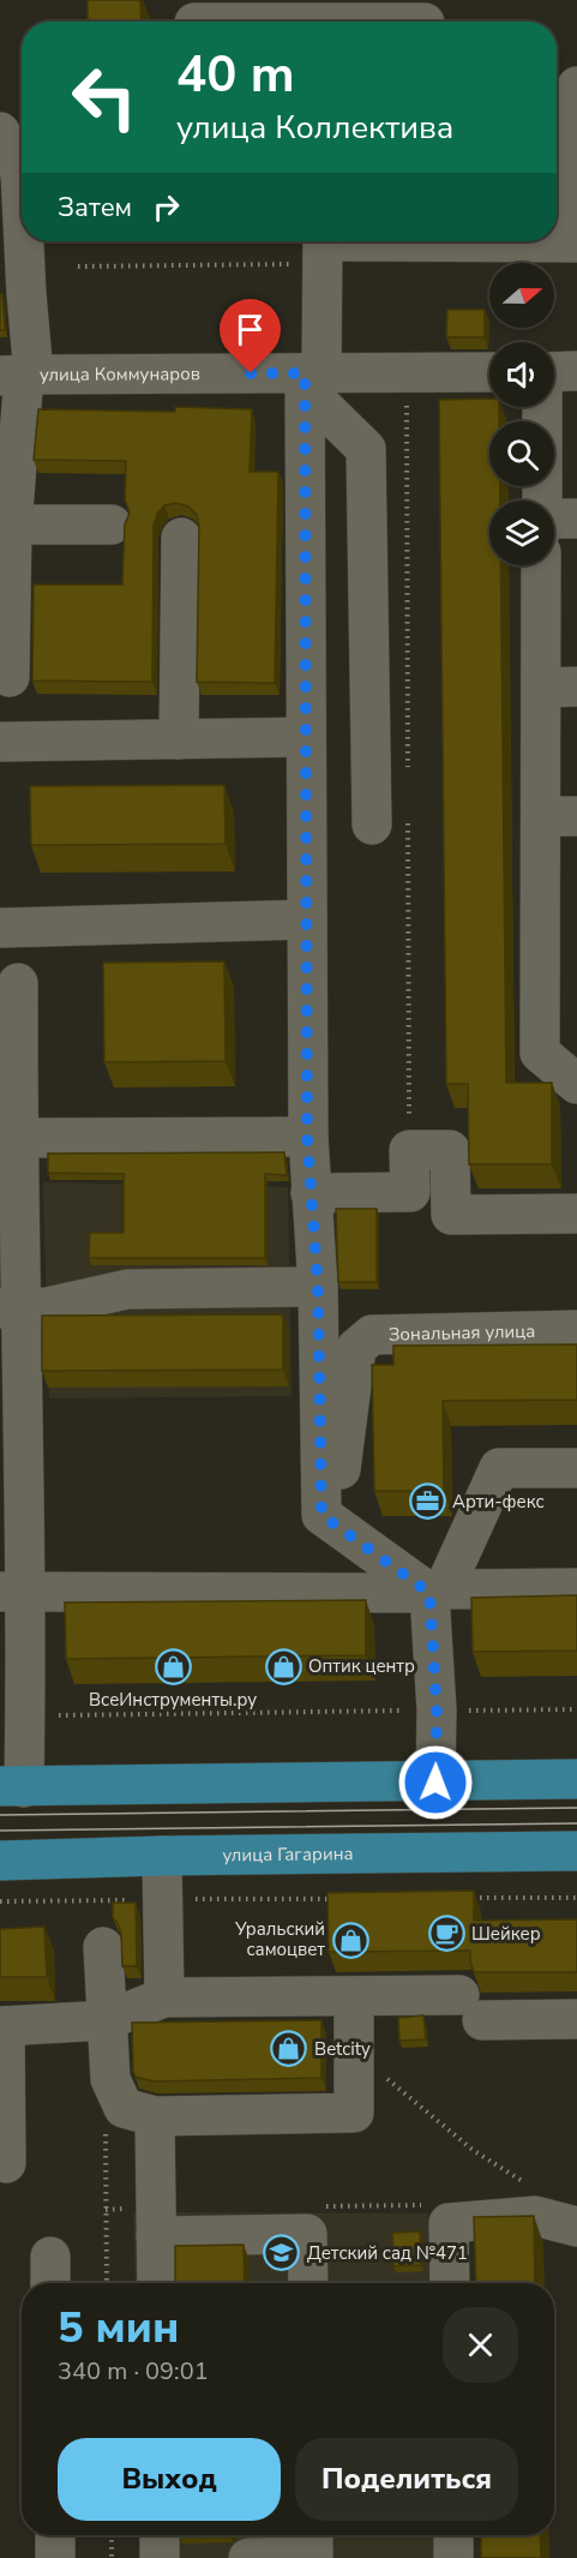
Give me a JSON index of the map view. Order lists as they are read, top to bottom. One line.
{"streets":{"main road":["улица Гагарина"],"street":["улица Коммунаров","Зональная улица"]},"places":{"office":["Арти-фекс"],"shop":["Оптик центр","ВсеИнструменты.ру","Уральский самоцвет","Betcity"],"cafe":["Шейкер"],"school or university":["Детский сад №471"]},"north":"right","page":{"turn":["40 m","улица Коллектива"],"then":"Затем","heading":["5 мин","340 m · 09:01"],"buttons":["Выход","Поделиться"]}}
